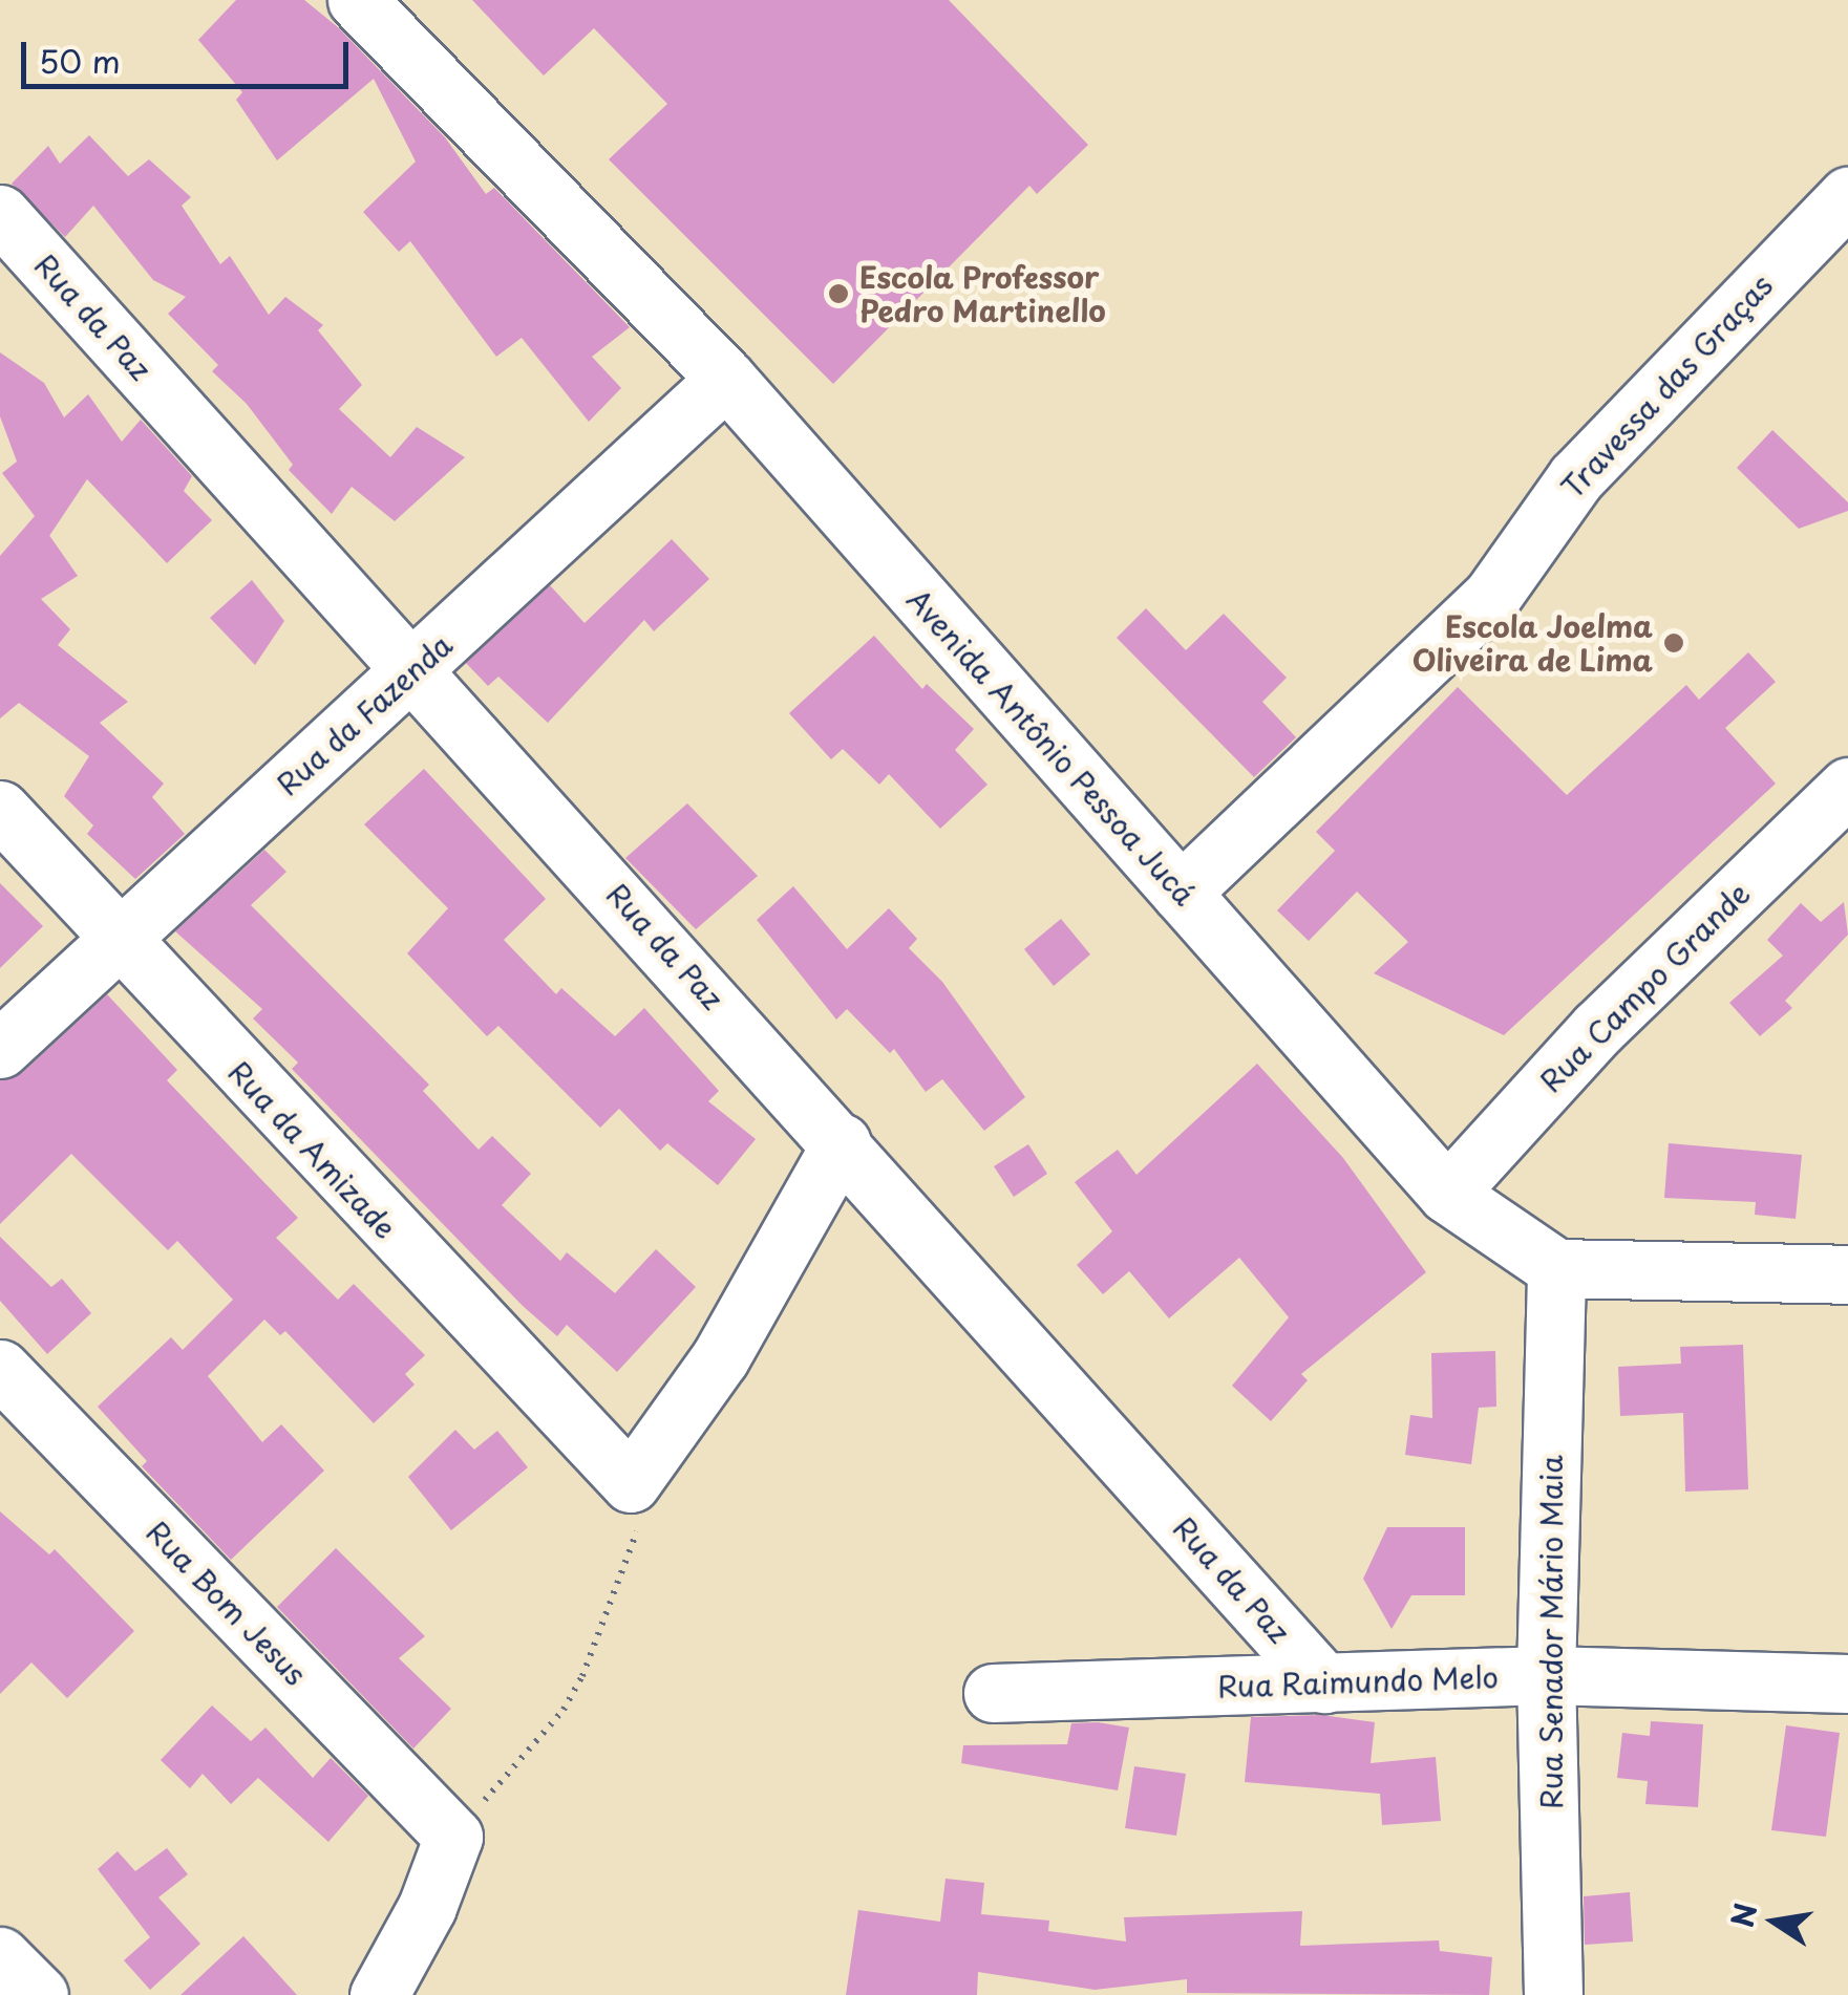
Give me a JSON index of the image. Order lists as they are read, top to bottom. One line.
{"streets":{"street":["Rua da Paz","Travessa das Graças","Rua da Fazenda","Avenida Antônio Pessoa Jucá","Rua Campo Grande","Rua da Amizade","Rua Bom Jesus","Rua Senador Mário Maia","Rua Raimundo Melo"]},"crossings":[["Rua da Paz","Rua da Fazenda"],["Rua da Paz","Rua Raimundo Melo"],["Travessa das Graças","Avenida Antônio Pessoa Jucá"],["Rua da Fazenda","Avenida Antônio Pessoa Jucá"],["Rua da Fazenda","Rua da Amizade"],["Avenida Antônio Pessoa Jucá","Rua Campo Grande"],["Avenida Antônio Pessoa Jucá","Rua Senador Mário Maia"],["Rua Senador Mário Maia","Rua Raimundo Melo"]],"places":["Escola Professor Pedro Martinello","Escola Joelma Oliveira de Lima"],"scale_bar":"50 m","north":"left"}
